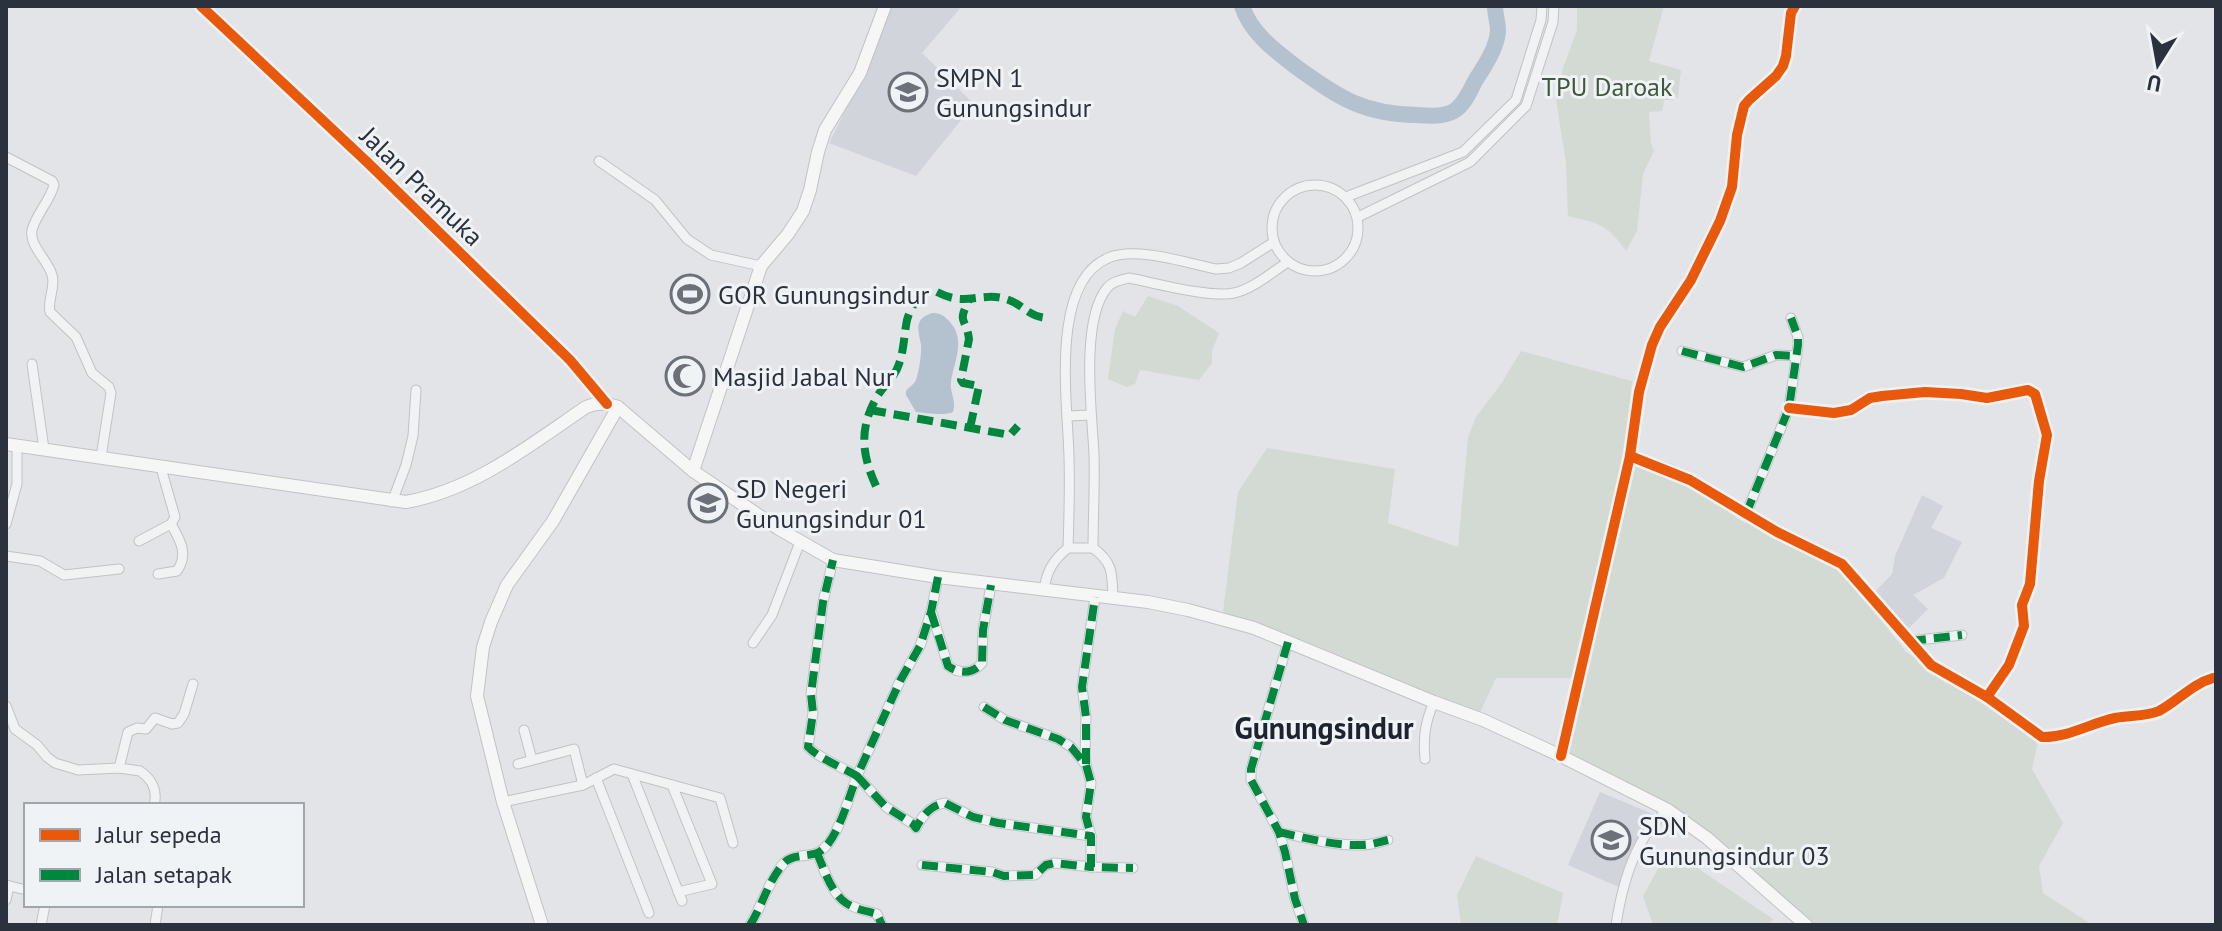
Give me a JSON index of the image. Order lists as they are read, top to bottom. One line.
{"streets":{"street":["Jalan Pramuka"]},"districts":["Gunungsindur"],"parks":["TPU Daroak"],"places":{"school or university":["SMPN 1 Gunungsindur","SD Negeri Gunungsindur 01","SDN Gunungsindur 03"],"sports":["GOR Gunungsindur"],"mosque":["Masjid Jabal Nur"]},"legend":["Jalur sepeda","Jalan setapak"],"north":"bottom"}
